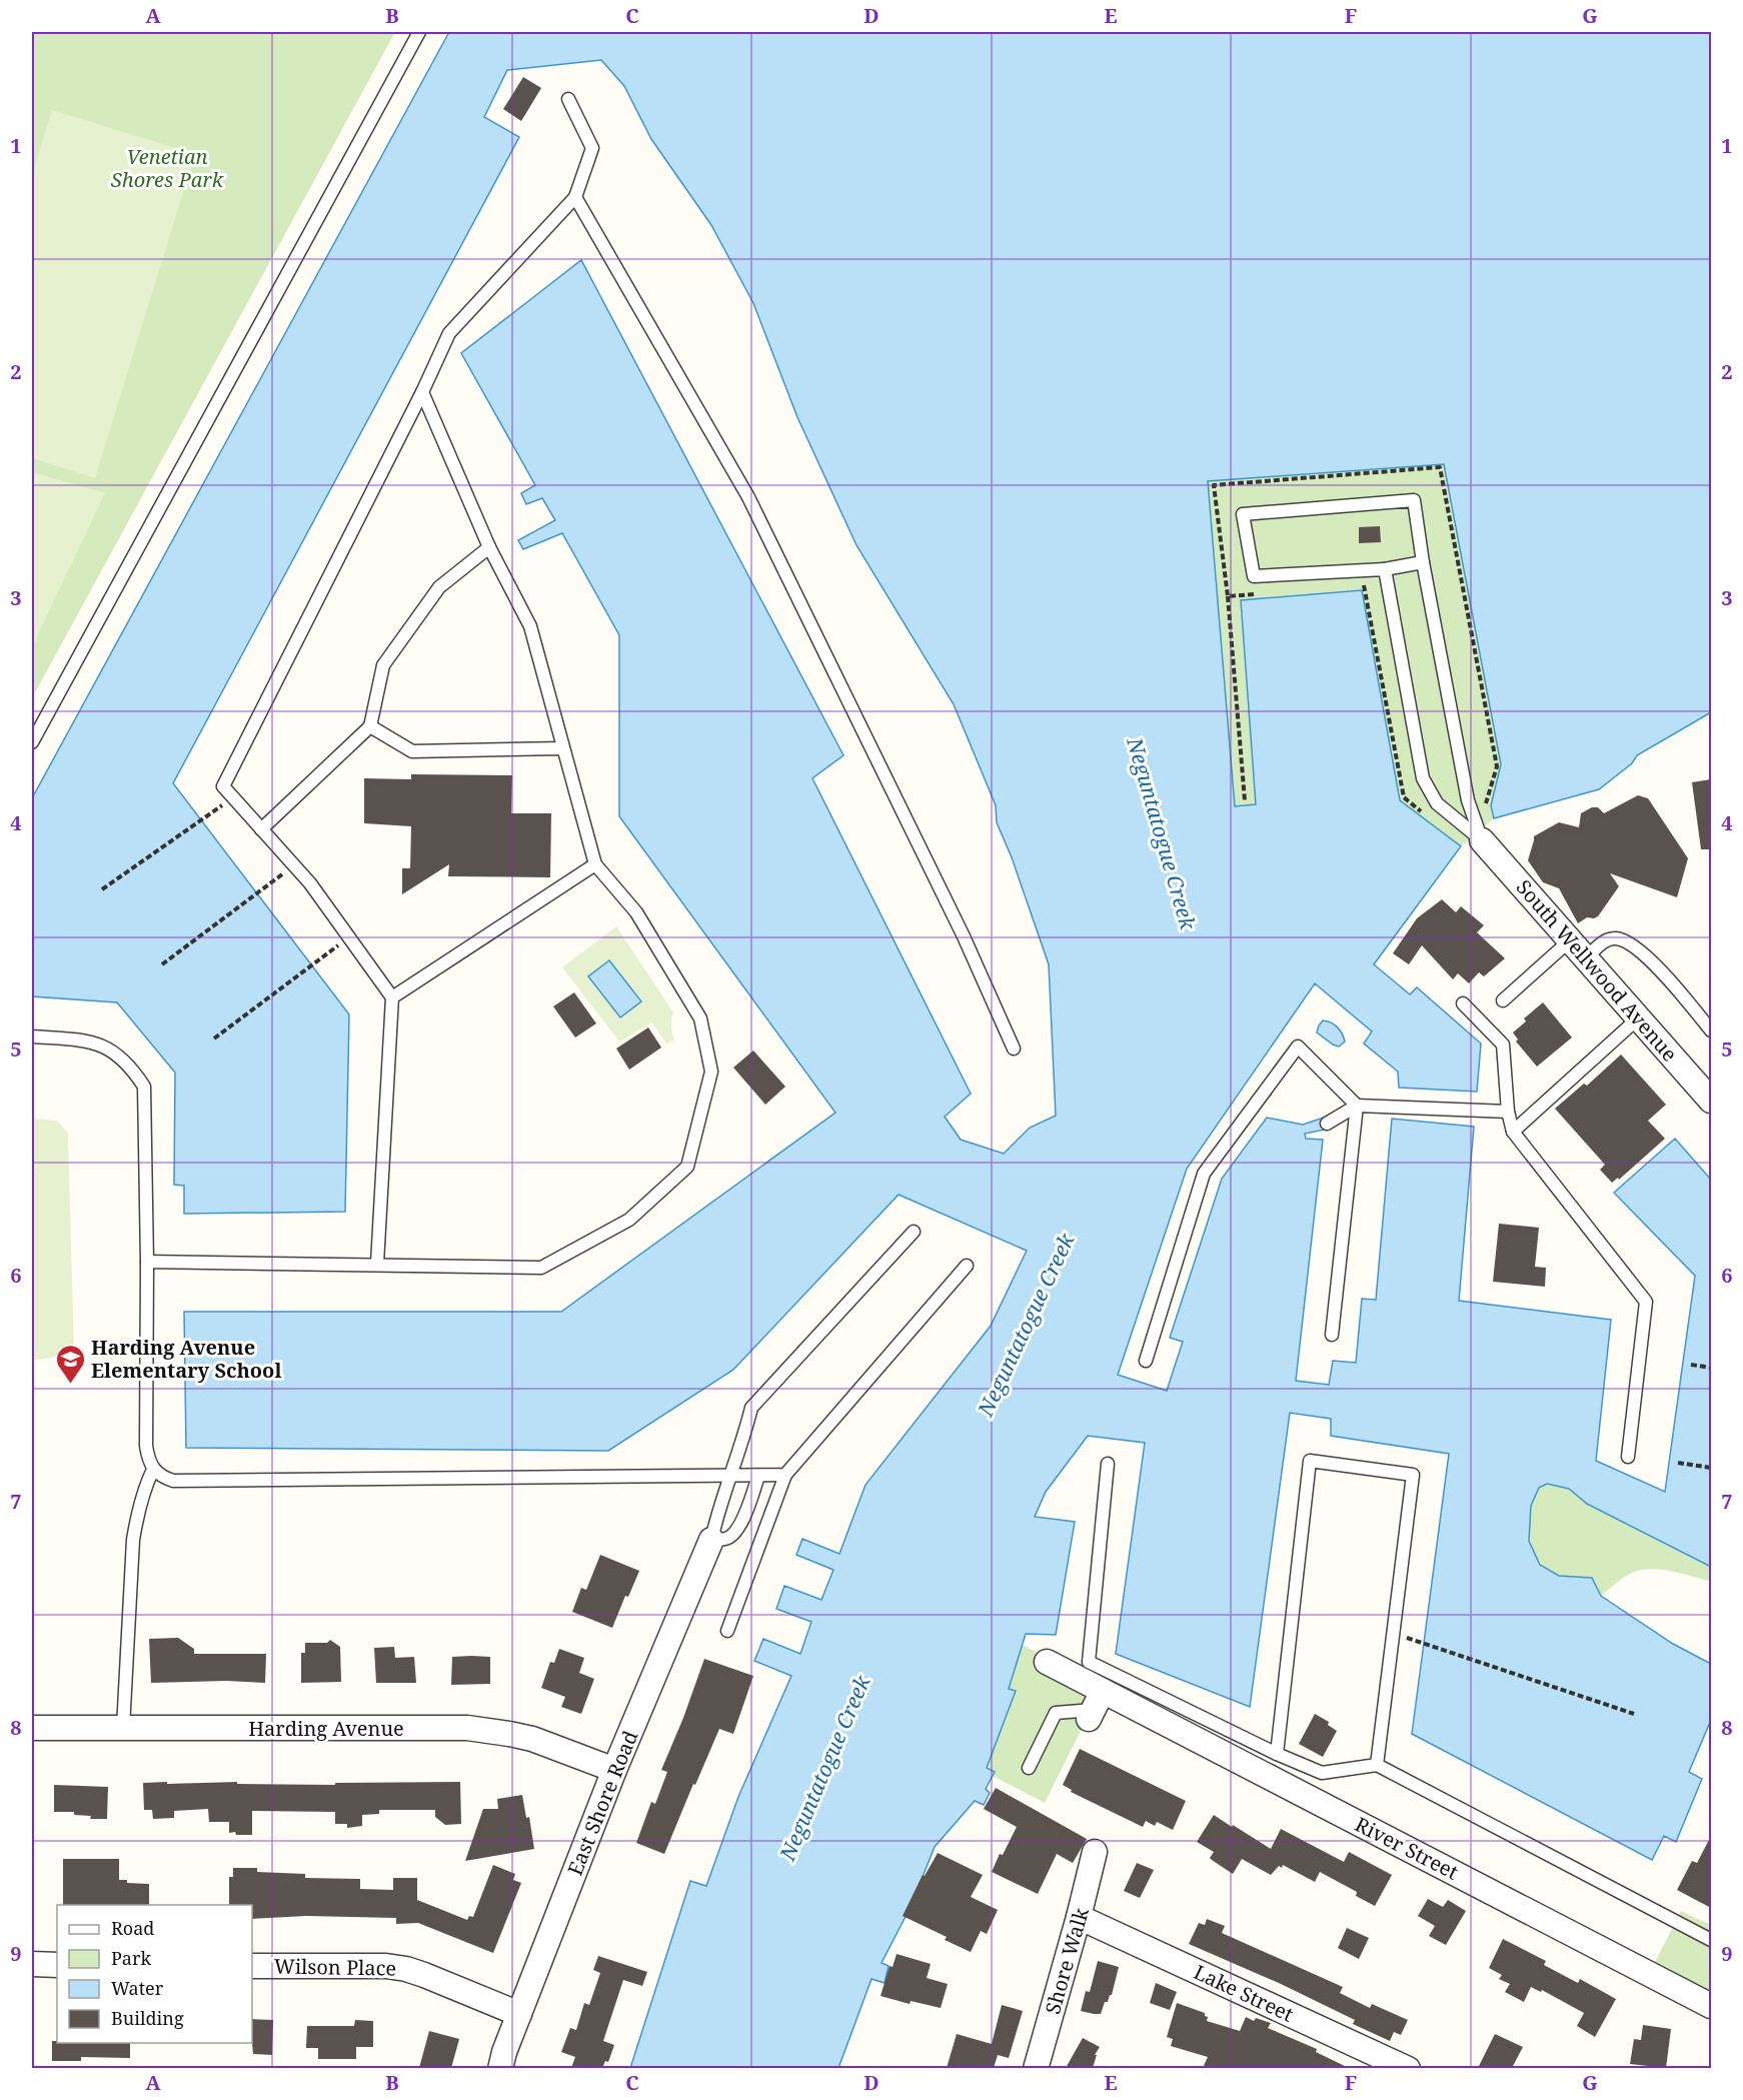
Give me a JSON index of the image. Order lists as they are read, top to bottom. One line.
{"streets":{"street":["South Wellwood Avenue","Harding Avenue","East Shore Road","River Street","Shore Walk","Wilson Place","Lake Street"]},"crossings":[["Harding Avenue","East Shore Road"],["East Shore Road","Wilson Place"],["Shore Walk","Lake Street"]],"water":["Neguntatogue Creek"],"parks":["Venetian Shores Park"],"places":{"school or university":["Harding Avenue Elementary School"]},"legend":["Road","Park","Water","Building"],"grid":{"columns":["A","B","C","D","E","F","G"],"rows":["1","2","3","4","5","6","7","8","9"]}}
